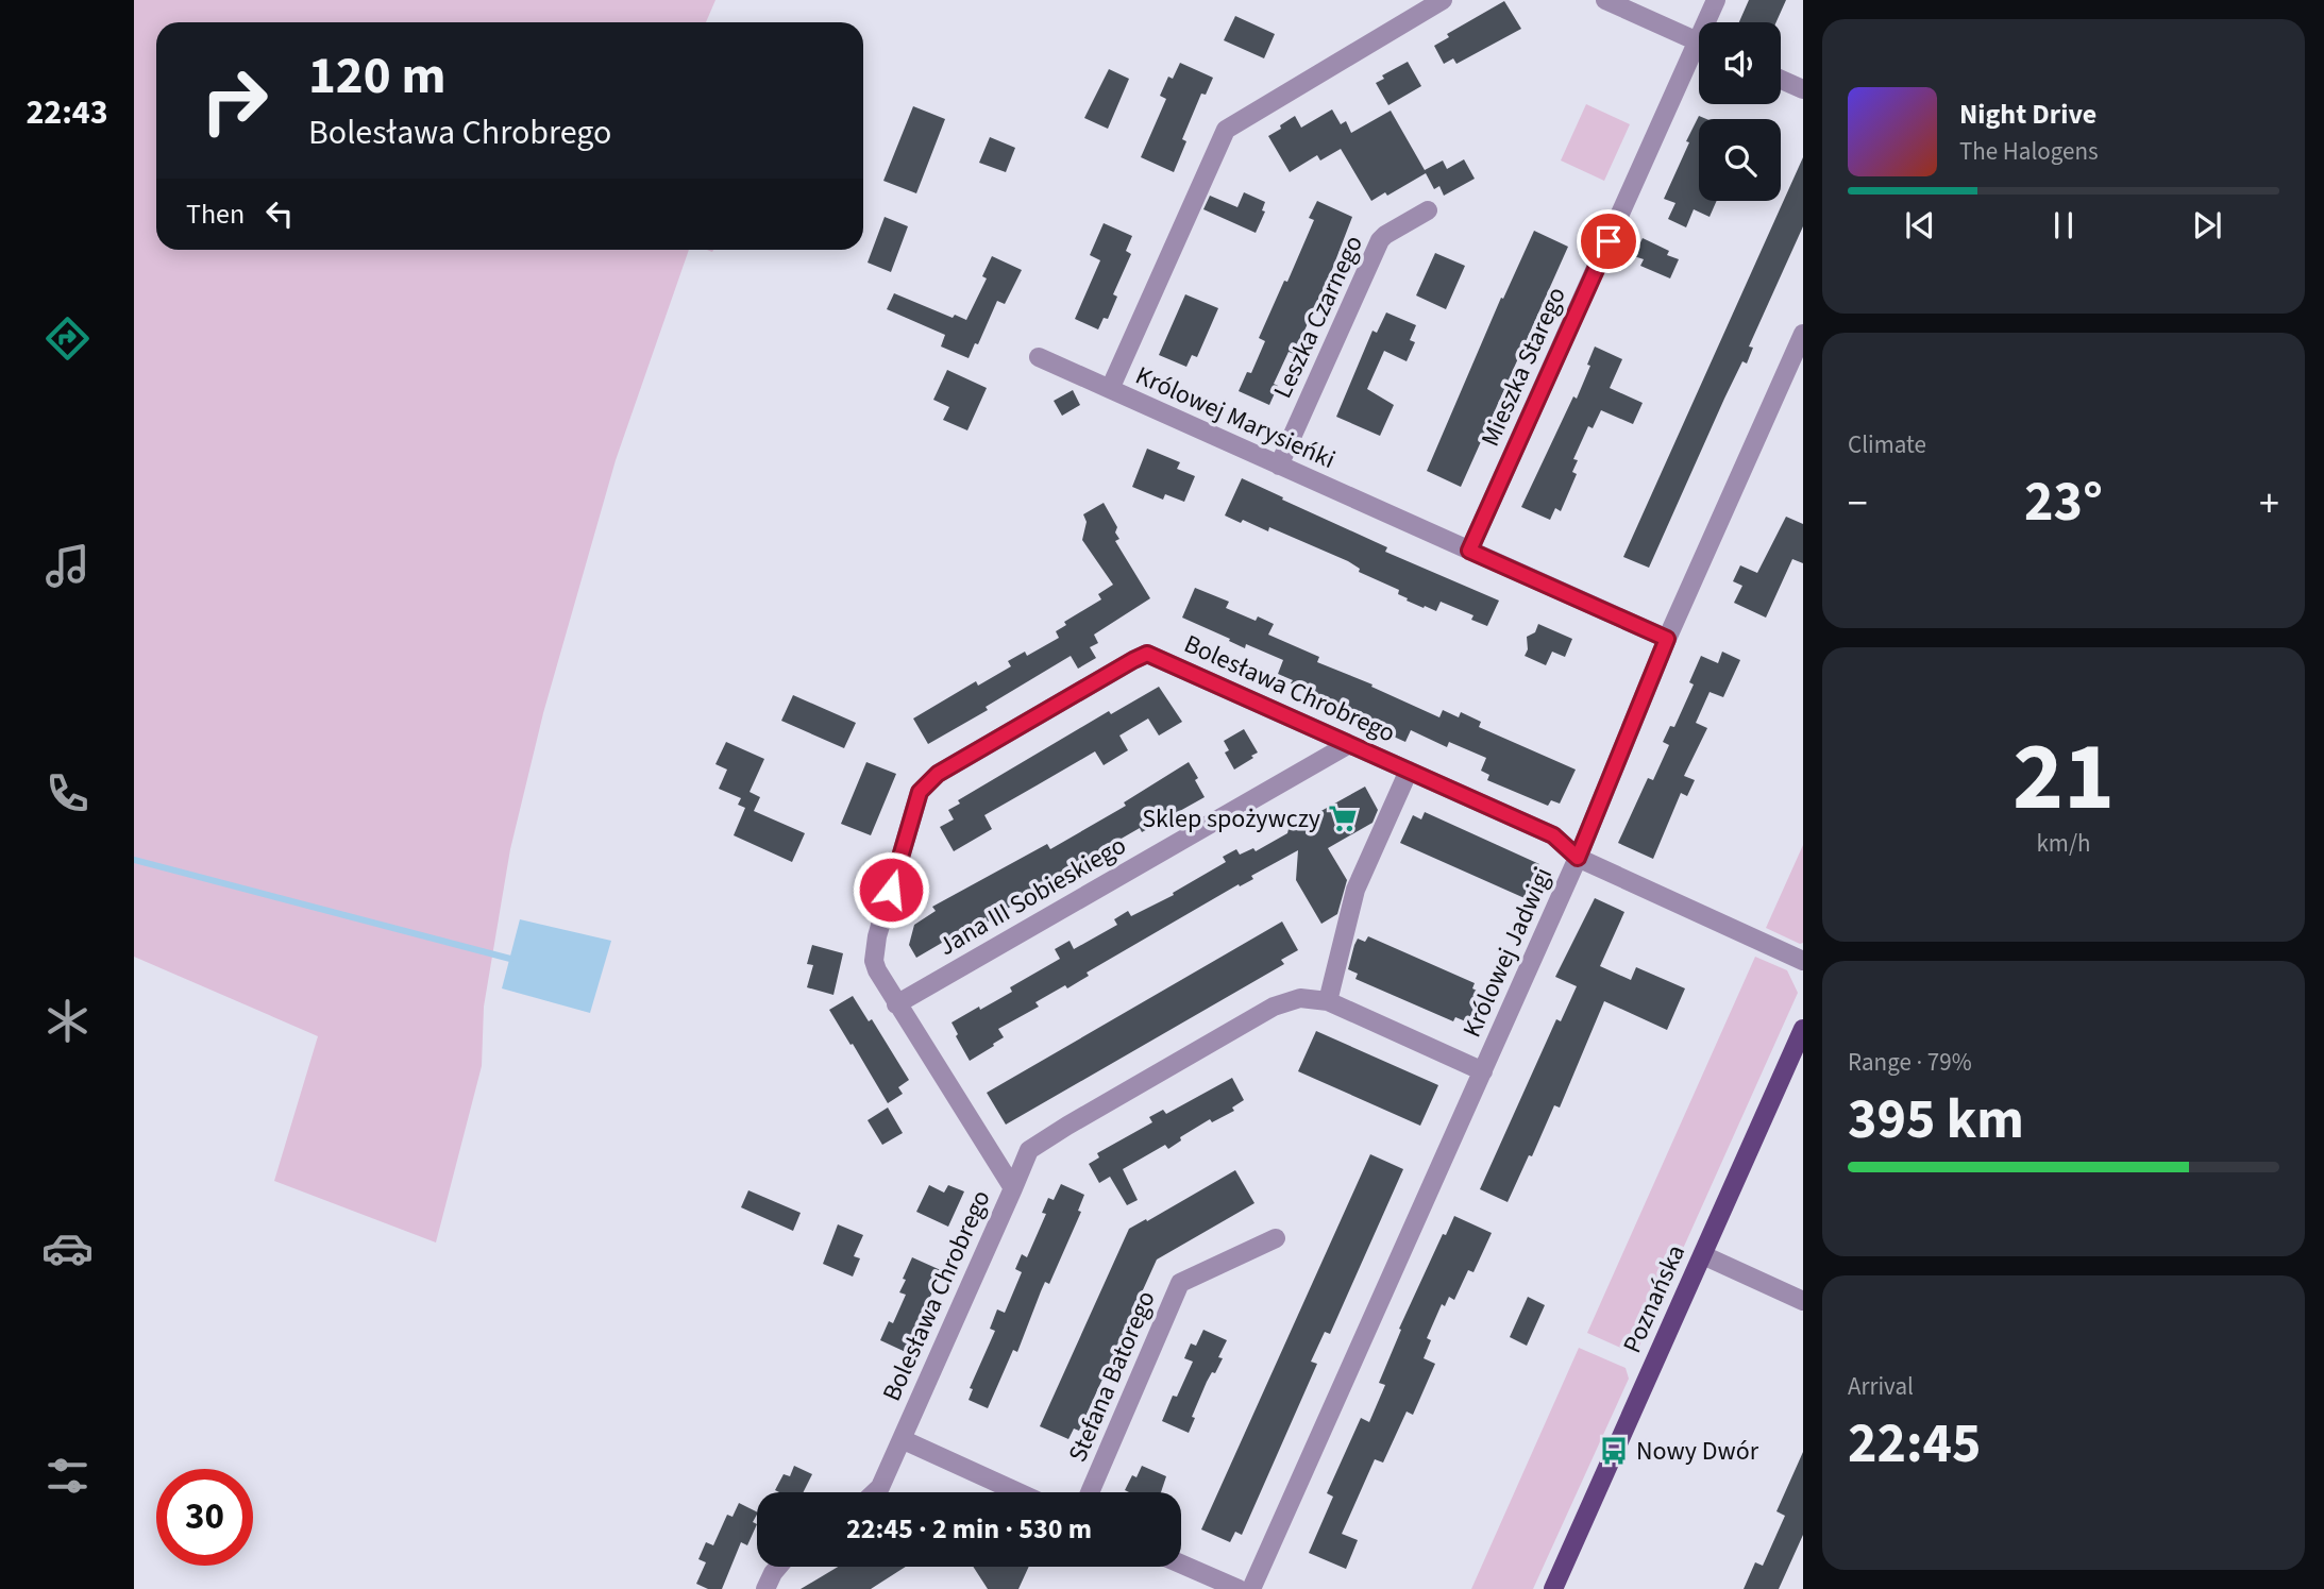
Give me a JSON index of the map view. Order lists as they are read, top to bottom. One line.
{"streets":{"main road":["Poznańska"],"street":["Leszka Czarnego","Mieszka Starego","Królowej Marysieńki","Bolesława Chrobrego","Jana III Sobieskiego","Królowej Jadwigi","Stefana Batorego"]},"crossings":[["Leszka Czarnego","Królowej Marysieńki"],["Mieszka Starego","Królowej Marysieńki"],["Królowej Marysieńki","Królowej Jadwigi"],["Bolesława Chrobrego","Jana III Sobieskiego"],["Bolesława Chrobrego","Królowej Jadwigi"]],"places":{"supermarket":["Sklep spożywczy"],"bus stop":["Nowy Dwór"]},"page":{"tabs":"22:43","turn":["120 m","Bolesława Chrobrego"],"song":["Night Drive","The Halogens"],"then":"Then","tile":["Climate",["21","km/h"],["Range · 79%","395 km"],["Arrival","22:45"]],"heat":["−","23°","+"],"limit":"30","trip":"22:45 · 2 min · 530 m"}}
